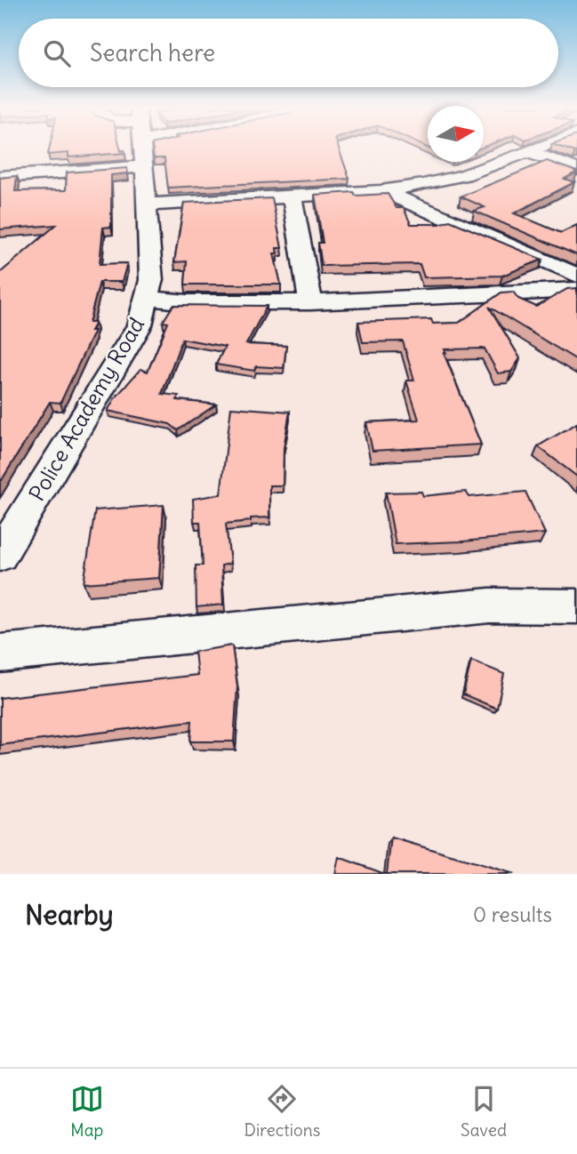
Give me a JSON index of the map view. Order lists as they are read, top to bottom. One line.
{"streets":{"street":["Police Academy Road"]},"north":"right","page":{"search":"Search here","heading":["Nearby","0 results"],"nav":["Map","Directions","Saved"]}}
